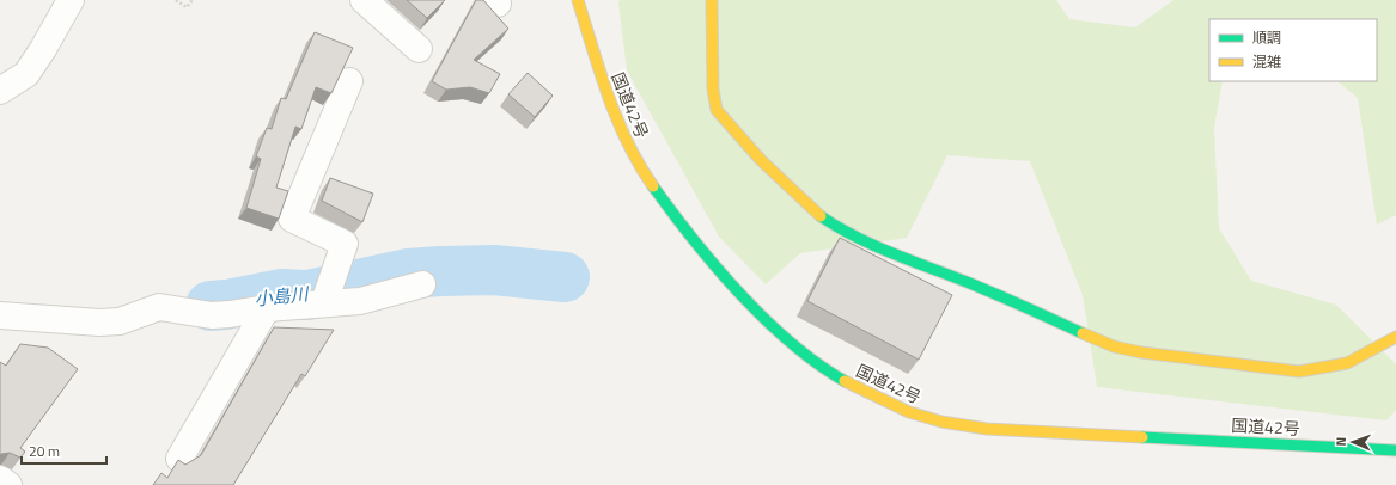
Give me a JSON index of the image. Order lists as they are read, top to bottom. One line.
{"streets":{"main road":["国道42号"]},"water":["小島川"],"legend":["順調","混雑"],"scale_bar":"20 m","north":"left"}
